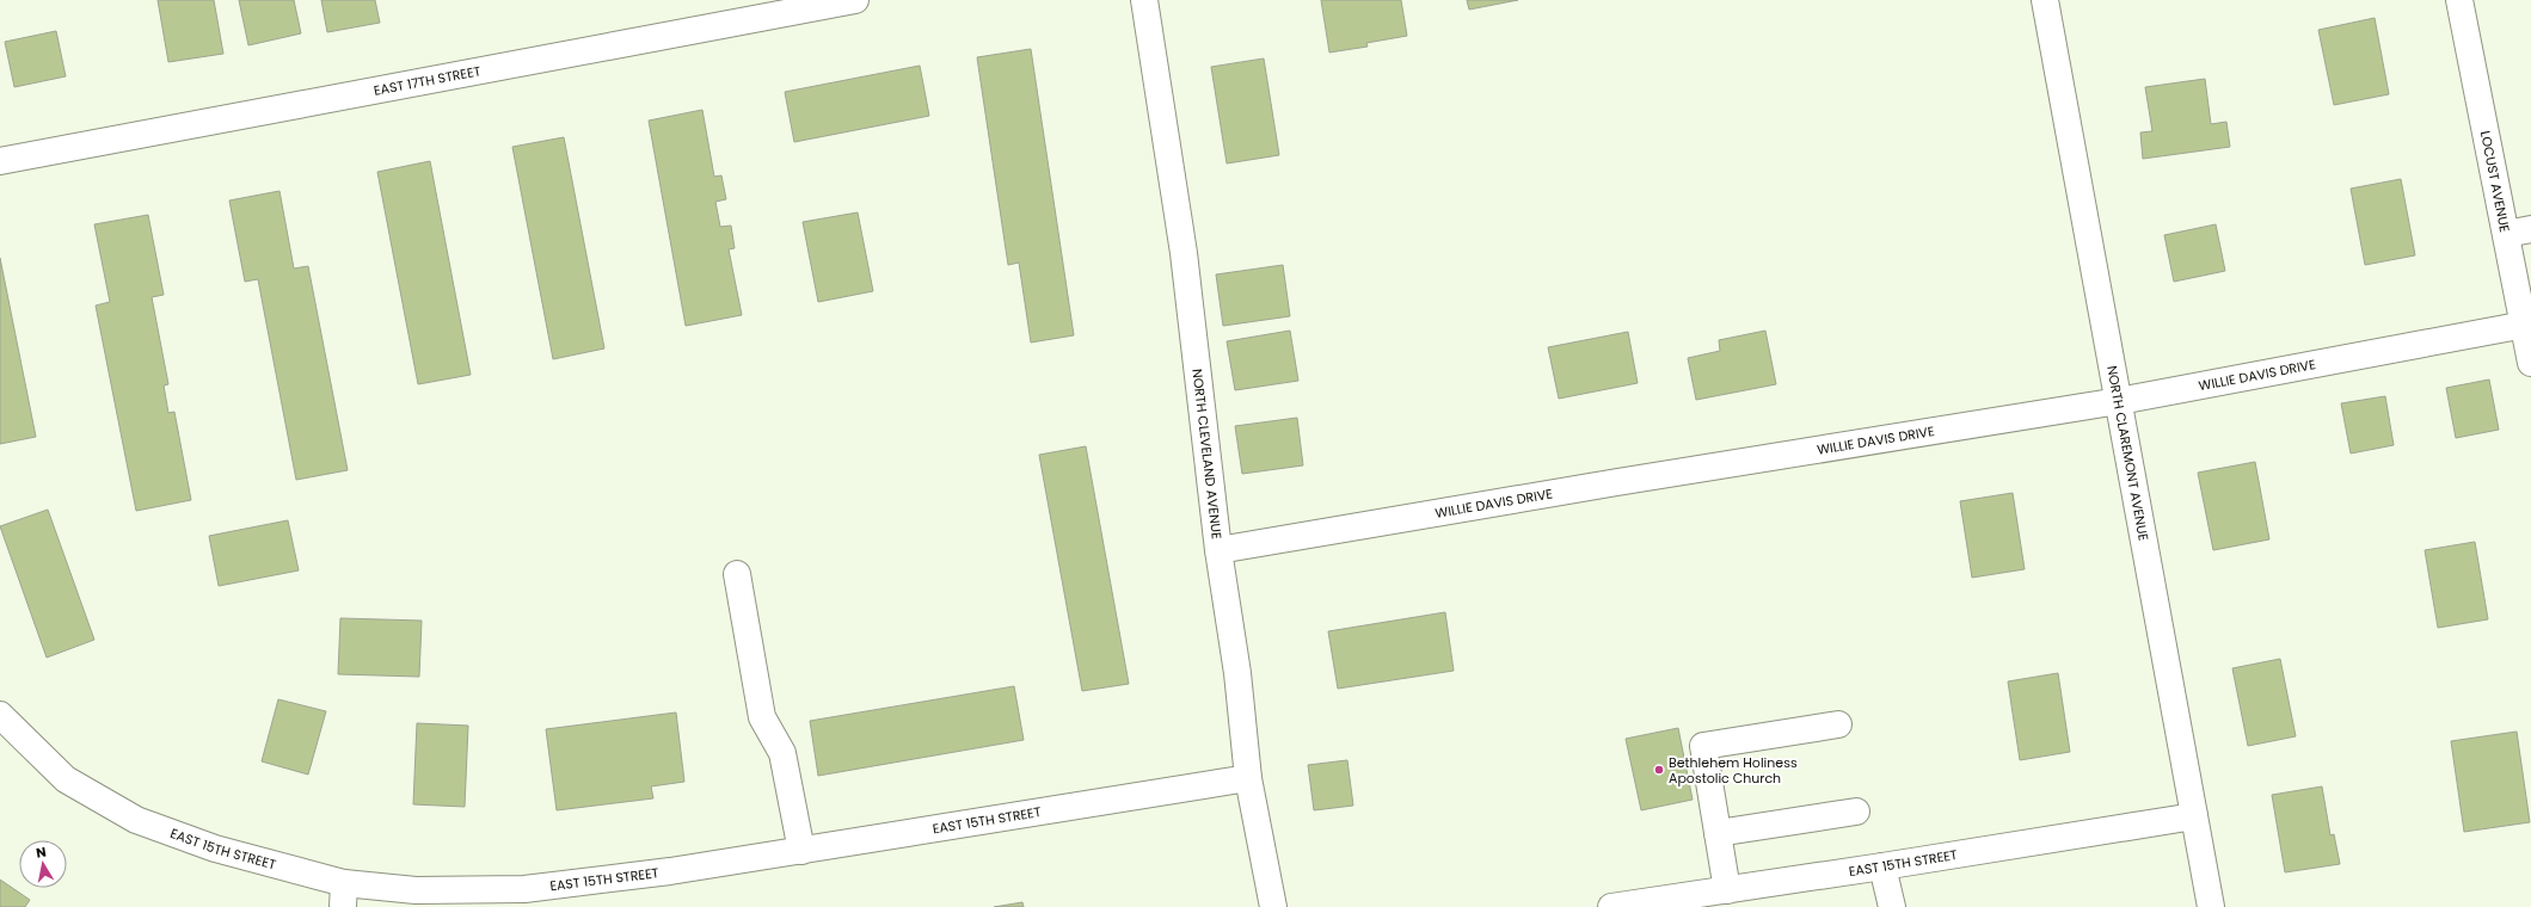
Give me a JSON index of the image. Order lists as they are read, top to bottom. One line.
{"streets":{"street":["EAST 17TH STREET","LOCUST AVENUE","WILLIE DAVIS DRIVE","NORTH CLEVELAND AVENUE","NORTH CLAREMONT AVENUE","EAST 15TH STREET"]},"crossings":[["LOCUST AVENUE","WILLIE DAVIS DRIVE"],["WILLIE DAVIS DRIVE","NORTH CLEVELAND AVENUE"],["WILLIE DAVIS DRIVE","NORTH CLAREMONT AVENUE"],["NORTH CLEVELAND AVENUE","EAST 15TH STREET"],["NORTH CLAREMONT AVENUE","EAST 15TH STREET"]],"places":["Bethlehem Holiness Apostolic Church"],"north":"top"}
